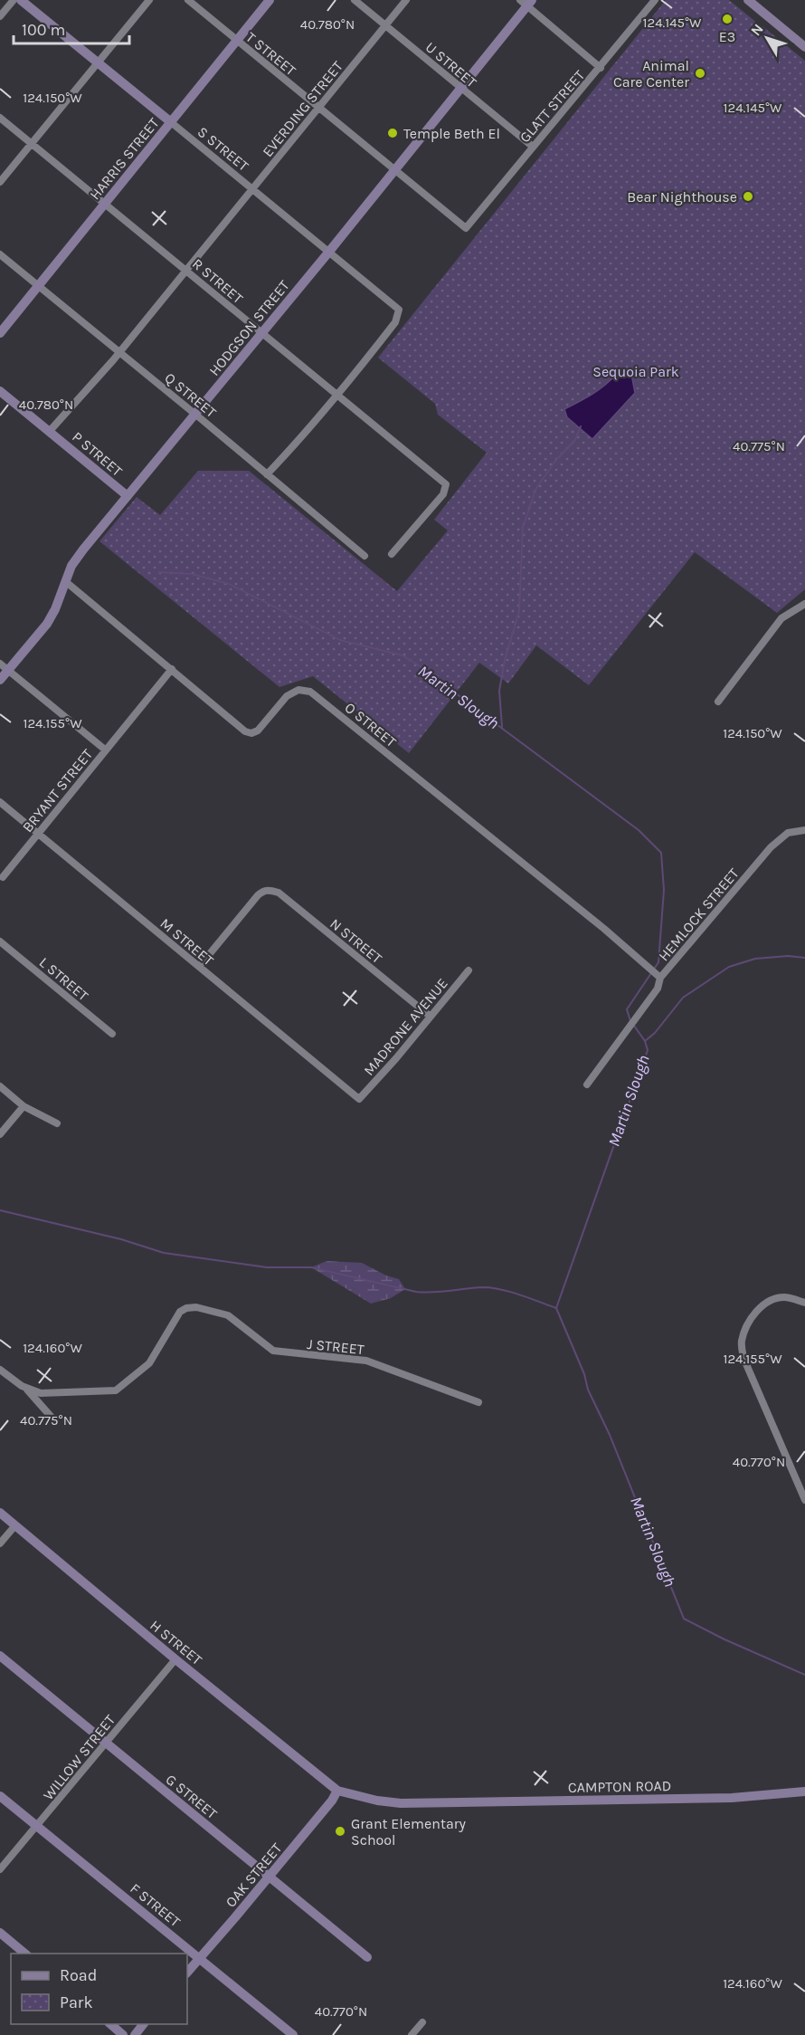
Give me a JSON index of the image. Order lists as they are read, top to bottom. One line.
{"streets":{"street":["T STREET","U STREET","GLATT STREET","EVERDING STREET","S STREET","HARRIS STREET","R STREET","HODGSON STREET","Q STREET","P STREET","O STREET","BRYANT STREET","HEMLOCK STREET","N STREET","M STREET","L STREET","MADRONE AVENUE","J STREET","H STREET","WILLOW STREET","CAMPTON ROAD","G STREET","OAK STREET","F STREET"]},"crossings":[["T STREET","GLATT STREET"],["T STREET","EVERDING STREET"],["T STREET","HARRIS STREET"],["T STREET","HODGSON STREET"],["U STREET","GLATT STREET"],["U STREET","EVERDING STREET"],["U STREET","HODGSON STREET"],["EVERDING STREET","S STREET"],["EVERDING STREET","R STREET"],["EVERDING STREET","Q STREET"],["EVERDING STREET","P STREET"],["S STREET","HARRIS STREET"],["S STREET","R STREET"],["S STREET","HODGSON STREET"],["HARRIS STREET","R STREET"],["HARRIS STREET","Q STREET"],["R STREET","HODGSON STREET"],["HODGSON STREET","Q STREET"],["HODGSON STREET","P STREET"],["HODGSON STREET","O STREET"],["O STREET","BRYANT STREET"],["O STREET","HEMLOCK STREET"],["BRYANT STREET","M STREET"],["N STREET","M STREET"],["N STREET","MADRONE AVENUE"],["M STREET","MADRONE AVENUE"],["H STREET","WILLOW STREET"],["H STREET","CAMPTON ROAD"],["H STREET","OAK STREET"],["WILLOW STREET","G STREET"],["WILLOW STREET","F STREET"],["CAMPTON ROAD","OAK STREET"],["G STREET","OAK STREET"],["OAK STREET","F STREET"]],"water":["Martin Slough"],"parks":["Sequoia Park"],"places":["E3","Animal Care Center","Temple Beth El","Bear Nighthouse","Grant Elementary School"],"legend":["Road","Park"],"scale_bar":"100 m","north":"top left","coordinates":["124.145°W","40.780°N","124.150°W","40.775°N","124.155°W","124.160°W","40.770°N"]}
